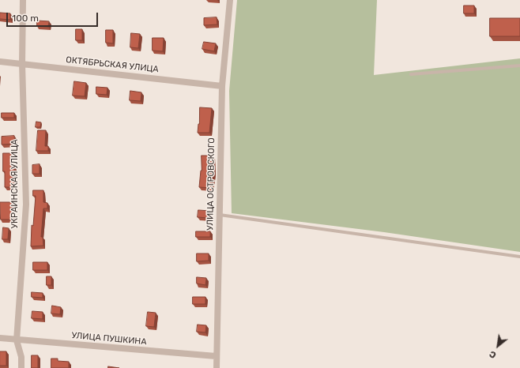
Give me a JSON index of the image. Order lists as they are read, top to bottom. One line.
{"streets":{"street":["ОКТЯБРЬСКАЯ УЛИЦА","УКРАИНСКАЯ УЛИЦА","УЛИЦА ОСТРОВСКОГО","УЛИЦА ПУШКИНА"]},"crossings":[["ОКТЯБРЬСКАЯ УЛИЦА","УКРАИНСКАЯ УЛИЦА"],["ОКТЯБРЬСКАЯ УЛИЦА","УЛИЦА ОСТРОВСКОГО"],["УКРАИНСКАЯ УЛИЦА","УЛИЦА ПУШКИНА"],["УЛИЦА ОСТРОВСКОГО","УЛИЦА ПУШКИНА"]],"scale_bar":"100 m","north":"bottom left"}
